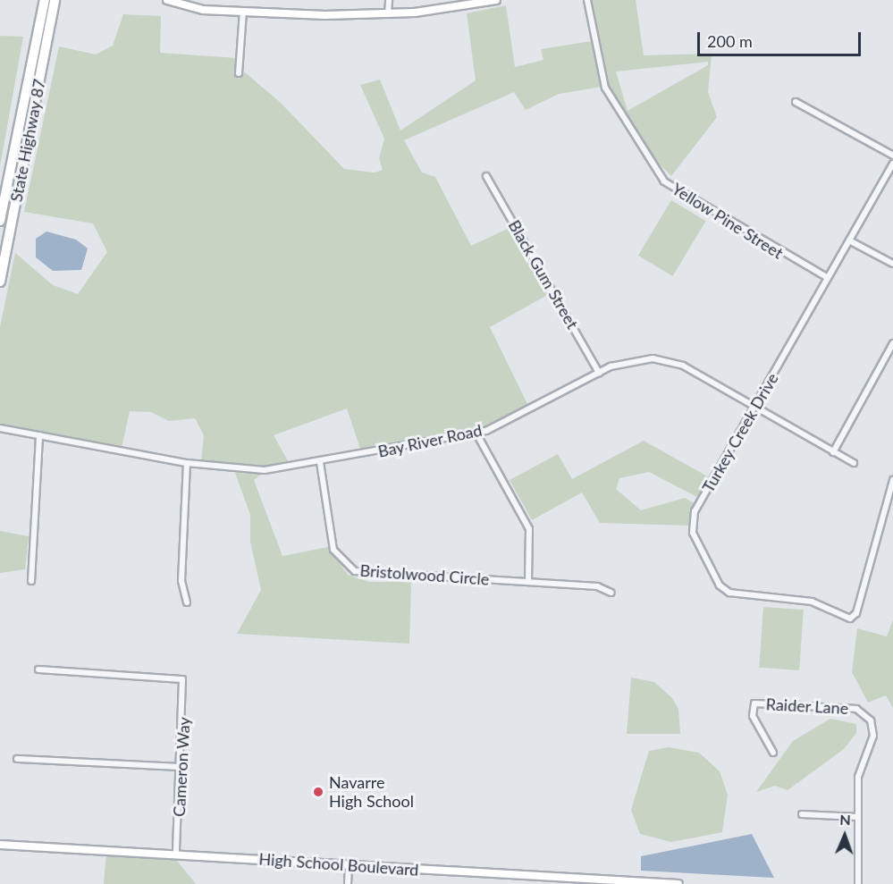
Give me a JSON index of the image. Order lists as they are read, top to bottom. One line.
{"streets":{"highway":["State Highway 87"],"street":["Yellow Pine Street","Black Gum Street","Turkey Creek Drive","Bay River Road","Bristolwood Circle","Raider Lane","Cameron Way","High School Boulevard"]},"crossings":[["Yellow Pine Street","Turkey Creek Drive"],["Black Gum Street","Bay River Road"],["Turkey Creek Drive","Bay River Road"],["Bay River Road","Bristolwood Circle"],["Cameron Way","High School Boulevard"]],"places":["Navarre High School"],"scale_bar":"200 m","north":"top"}
